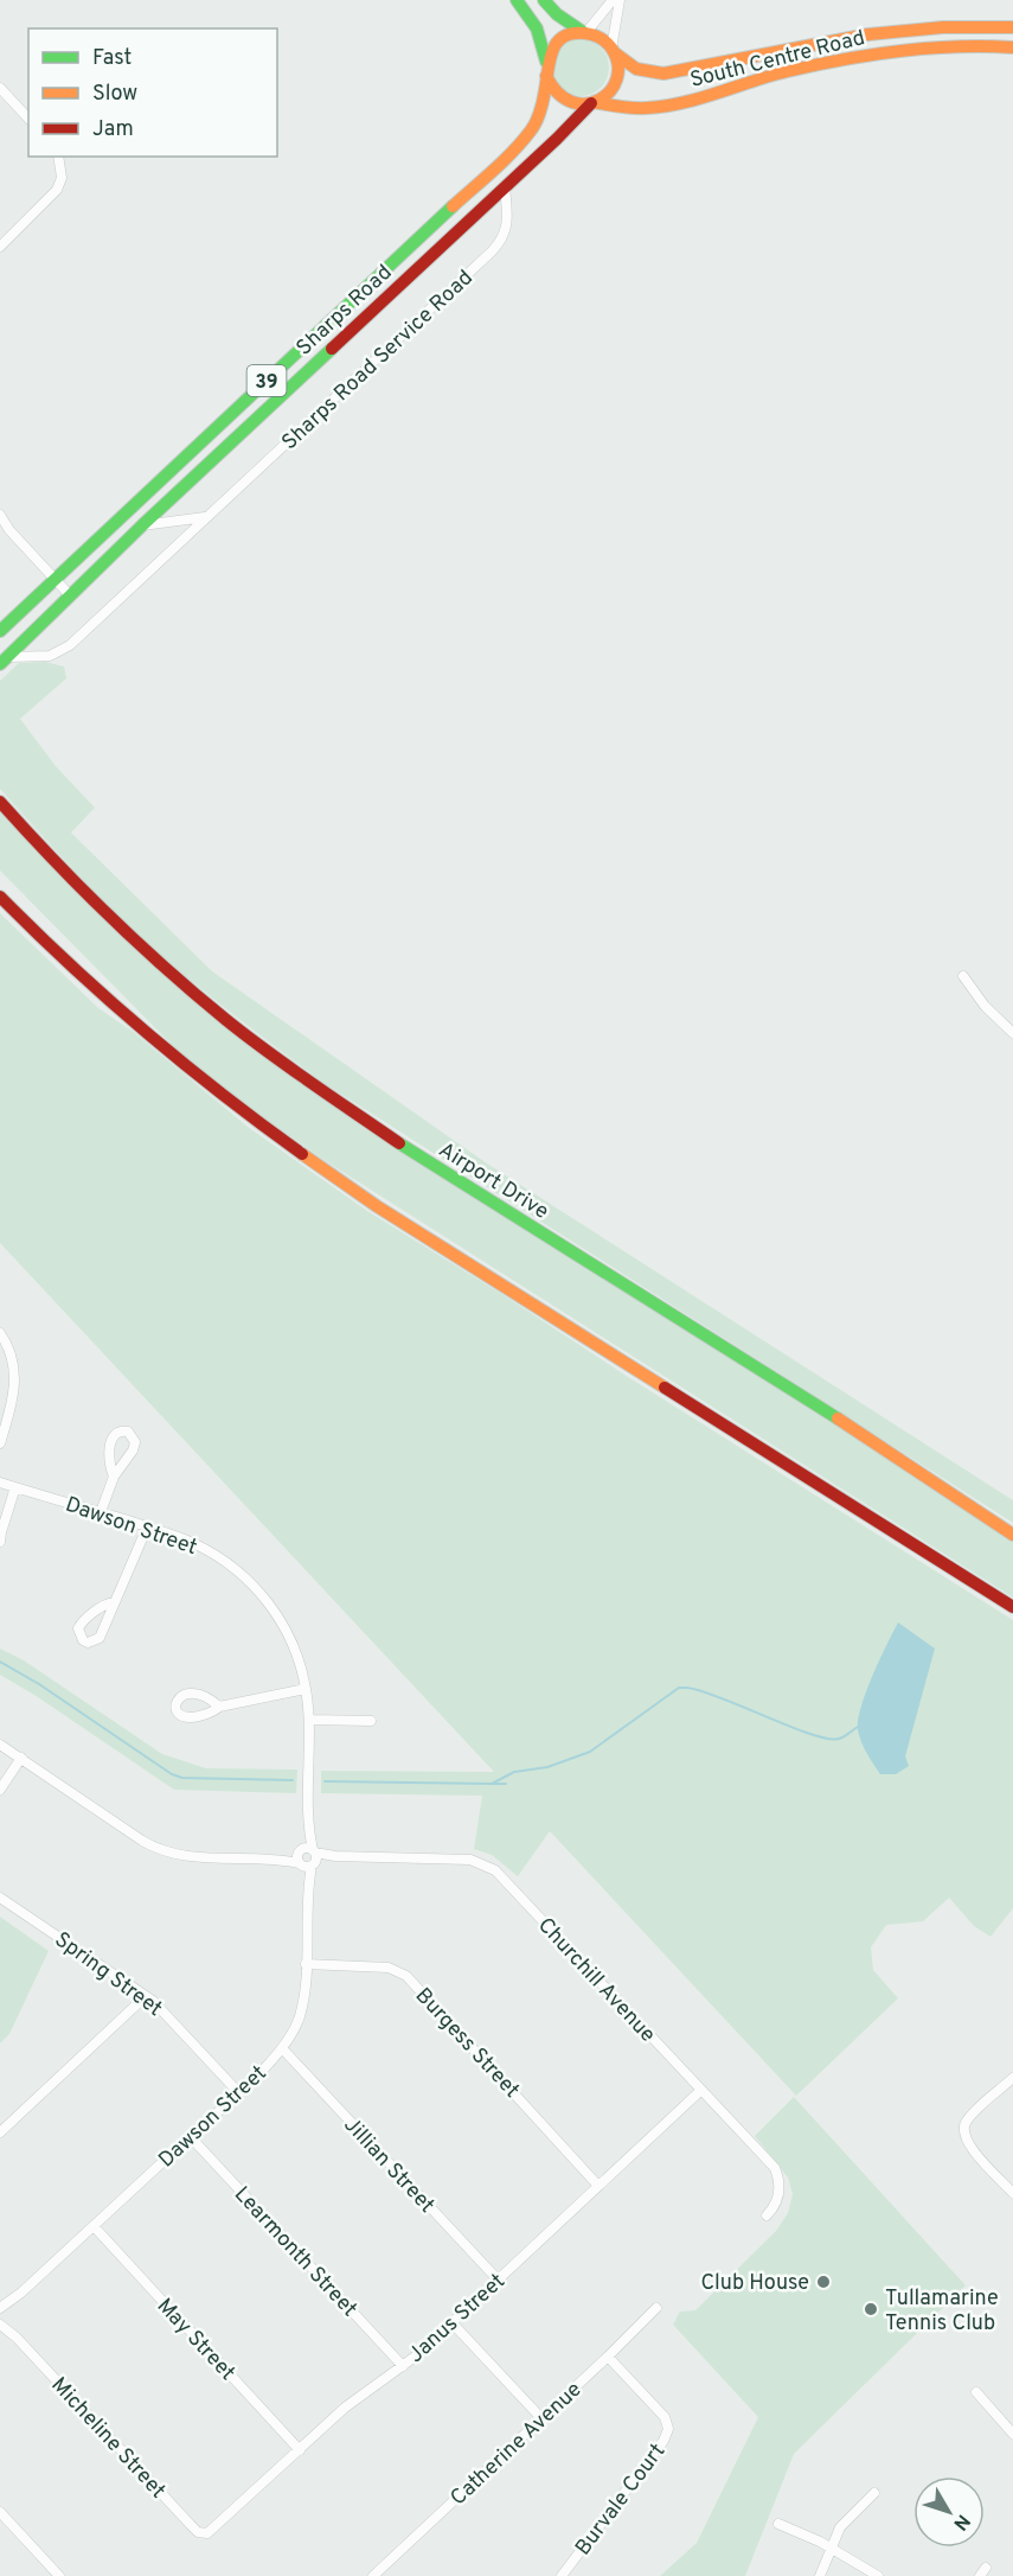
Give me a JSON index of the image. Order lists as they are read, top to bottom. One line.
{"streets":{"main road":["South Centre Road","Sharps Road","39","Airport Drive"],"street":["Sharps Road Service Road","Dawson Street","Spring Street","Churchill Avenue","Burgess Street","Jillian Street","Learmonth Street","Janus Street","May Street","Micheline Street","Catherine Avenue","Burvale Court"]},"crossings":[["South Centre Road","Sharps Road"],["South Centre Road","39"],["Sharps Road","Sharps Road Service Road"],["Sharps Road","39"],["Dawson Street","Spring Street"],["Dawson Street","Churchill Avenue"],["Dawson Street","Burgess Street"],["Dawson Street","Jillian Street"],["Dawson Street","Learmonth Street"],["Dawson Street","May Street"],["Dawson Street","Micheline Street"],["Churchill Avenue","Janus Street"],["Burgess Street","Janus Street"],["Jillian Street","Janus Street"],["Learmonth Street","Janus Street"],["Janus Street","May Street"],["Janus Street","Micheline Street"],["Catherine Avenue","Burvale Court"]],"places":["Club House","Tullamarine Tennis Club"],"legend":["Fast","Slow","Jam"],"north":"bottom right"}
